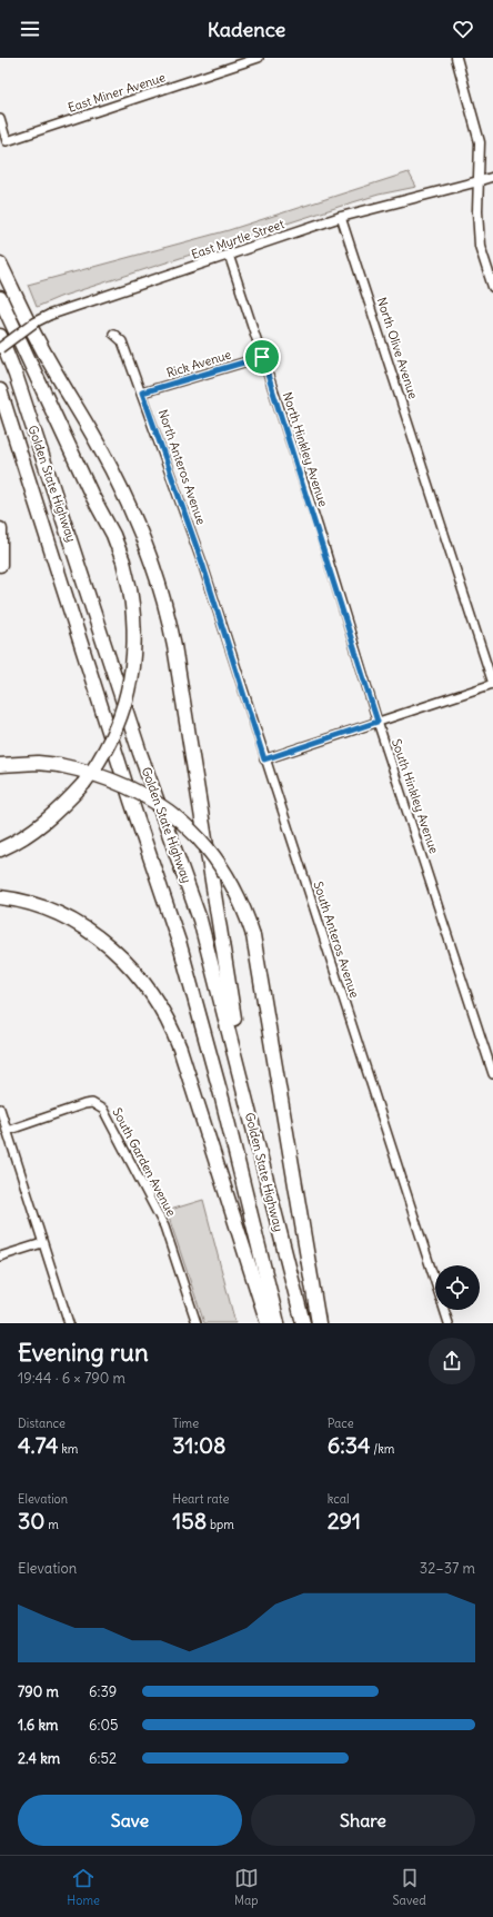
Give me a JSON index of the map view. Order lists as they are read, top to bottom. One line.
{"streets":{"highway":["Golden State Highway"],"street":["East Miner Avenue","East Myrtle Street","North Olive Avenue","Rick Avenue","North Hinkley Avenue","North Anteros Avenue","South Hinkley Avenue","South Anteros Avenue","South Garden Avenue"]},"crossings":[["East Myrtle Street","North Olive Avenue"],["East Myrtle Street","North Hinkley Avenue"],["Rick Avenue","North Hinkley Avenue"],["Rick Avenue","North Anteros Avenue"],["North Hinkley Avenue","South Hinkley Avenue"],["North Anteros Avenue","South Anteros Avenue"]],"page":{"header":"Kadence","heading":["Evening run","19:44 · 6 × 790 m"],"stats":[["Distance","4.74 km"],["Time","31:08"],["Pace","6:34 /km"],["Elevation","30 m"],["Heart rate","158 bpm"],["kcal","291"]],"chart":["Elevation","32–37 m"],"list":[{"name":"790 m","note":"6:39"},{"name":"1.6 km","note":"6:05"},{"name":"2.4 km","note":"6:52"}],"buttons":["Save","Share"],"tabs":["Home","Map","Saved"]}}
